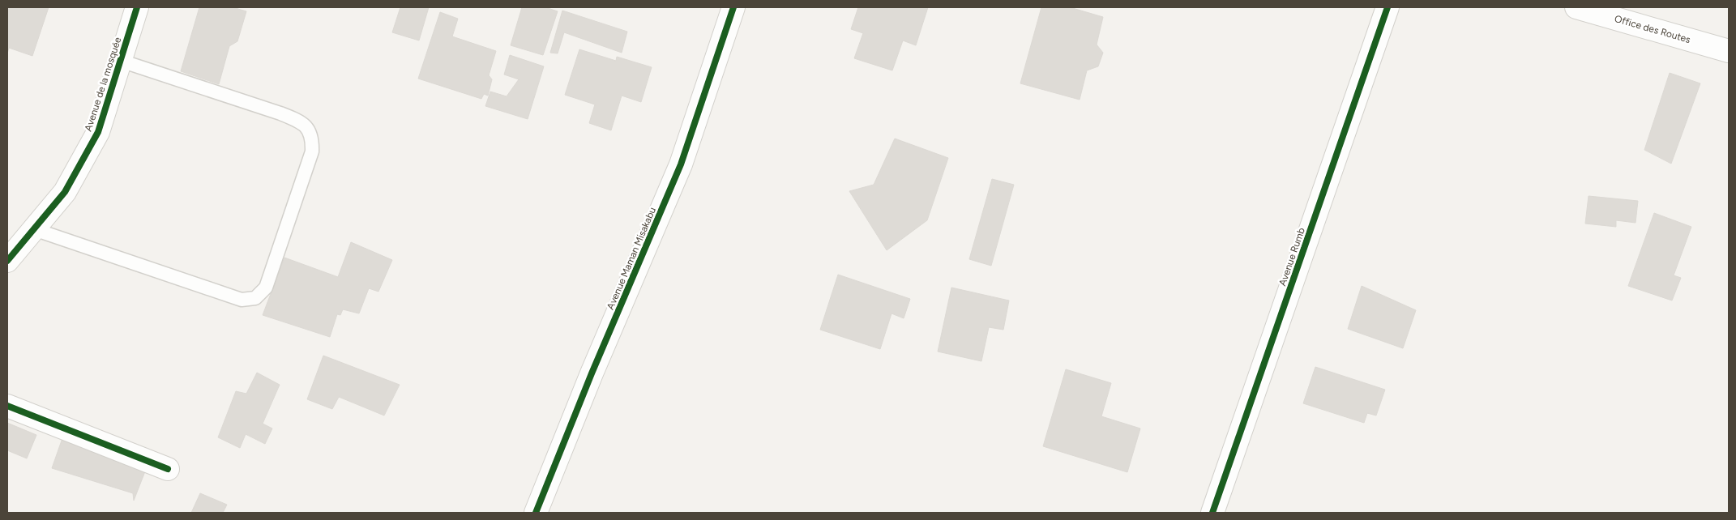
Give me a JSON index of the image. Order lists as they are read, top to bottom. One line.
{"streets":{"street":["Office des Routes","Avenue de la mosquée","Avenue Rumb","Avenue Maman Misakabu"]}}
